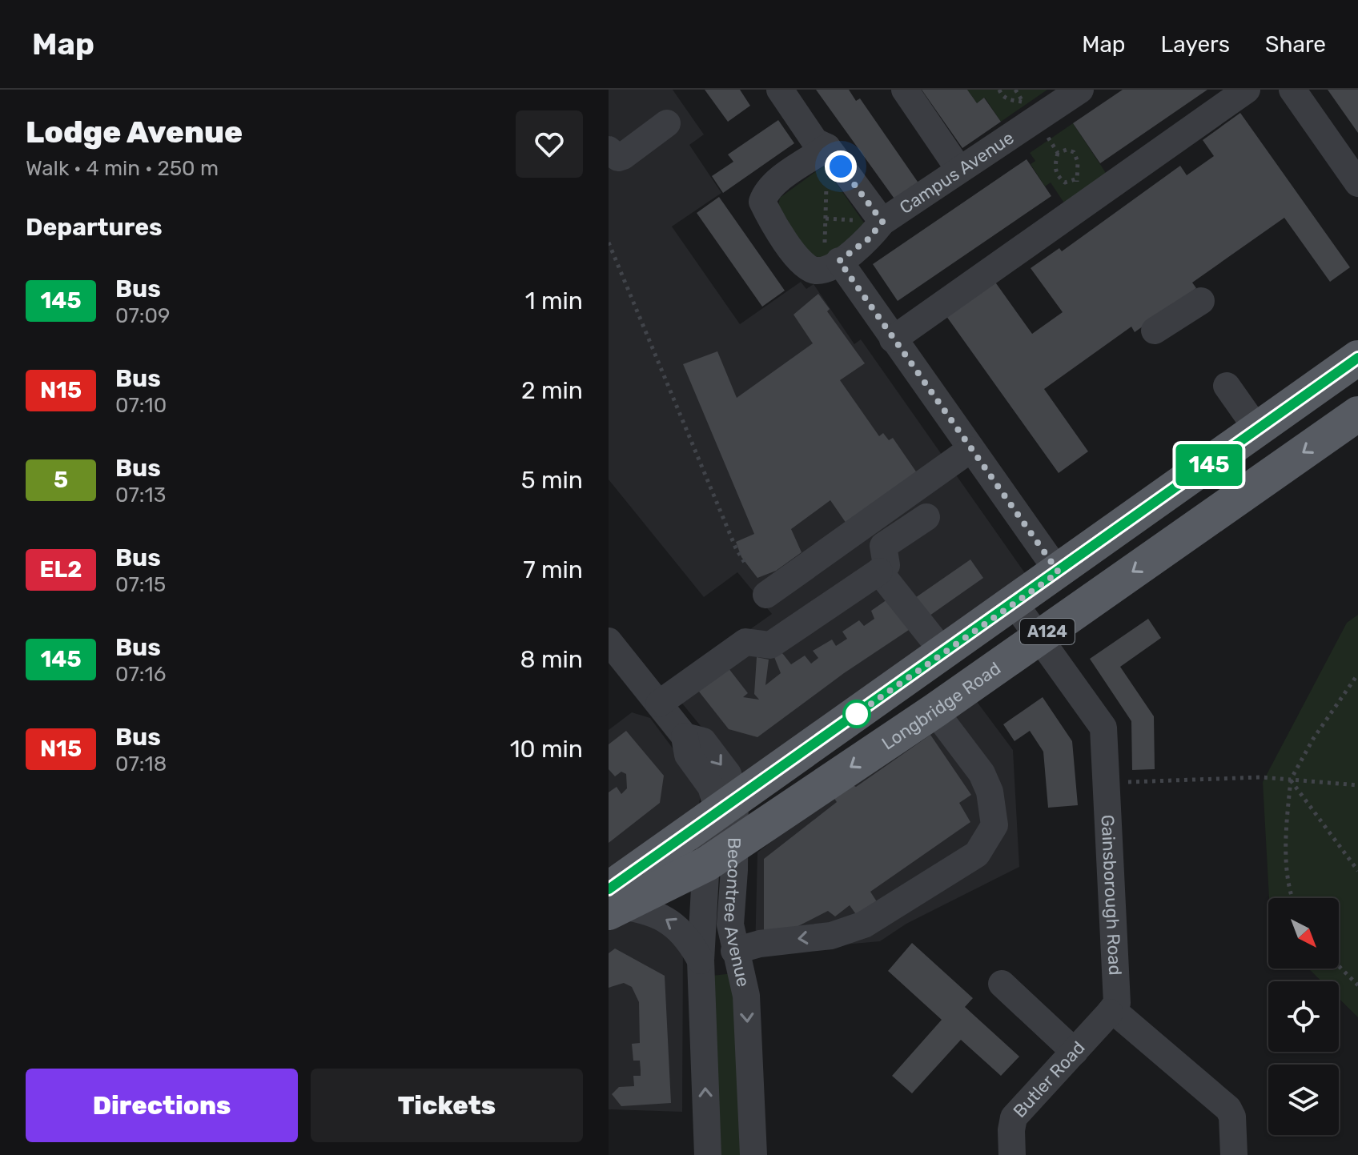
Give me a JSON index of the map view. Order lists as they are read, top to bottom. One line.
{"streets":{"main road":["A124","Longbridge Road"],"street":["Campus Avenue","Gainsborough Road","Becontree Avenue","Butler Road"]},"crossings":[["A124","Longbridge Road"],["A124","Gainsborough Road"],["A124","Becontree Avenue"],["Longbridge Road","Gainsborough Road"],["Longbridge Road","Becontree Avenue"],["Gainsborough Road","Butler Road"]],"lines":["bus line 145"],"north":"bottom right","page":{"header":"Map","nav":["Map","Layers","Share"],"heading":[["Lodge Avenue","Walk · 4 min · 250 m"],"Departures"],"on_map":"145","list":[{"mark":"145","name":"Bus","note":"07:09","value":"1 min"},{"mark":"N15","name":"Bus","note":"07:10","value":"2 min"},{"mark":"5","name":"Bus","note":"07:13","value":"5 min"},{"mark":"EL2","name":"Bus","note":"07:15","value":"7 min"},{"mark":"145","name":"Bus","note":"07:16","value":"8 min"},{"mark":"N15","name":"Bus","note":"07:18","value":"10 min"}],"buttons":["Directions","Tickets"]}}
